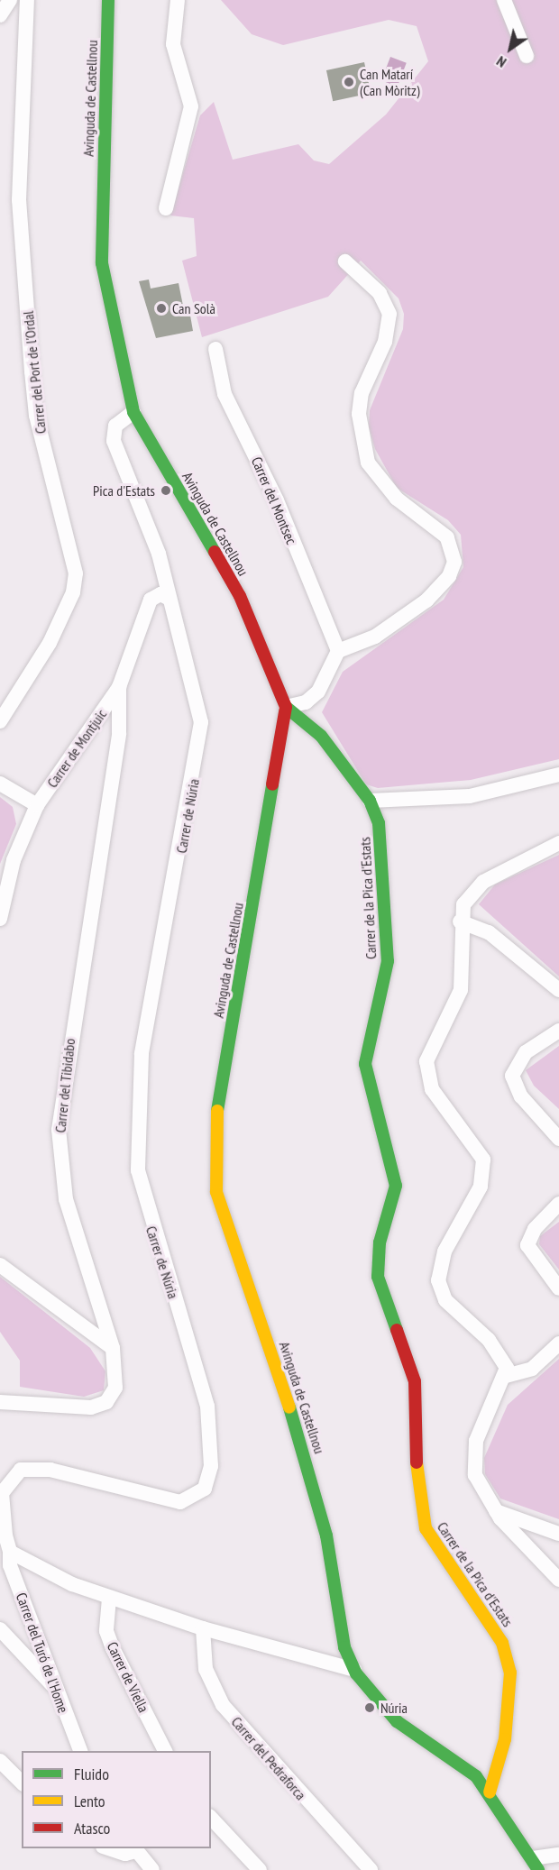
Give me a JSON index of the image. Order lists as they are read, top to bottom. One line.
{"streets":{"street":["Avinguda de Castellnou","Carrer del Port de l'Ordal","Carrer del Montsec","Carrer de Montjuic","Carrer de Núria","Carrer de la Pica d'Estats","Carrer del Tibidabo","Carrer del Turó de l'Home","Carrer de Viella","Carrer del Pedraforca"]},"crossings":[["Avinguda de Castellnou","Carrer de Núria"],["Avinguda de Castellnou","Carrer de la Pica d'Estats"],["Carrer de Montjuic","Carrer de Núria"],["Carrer de Montjuic","Carrer del Tibidabo"],["Carrer de Núria","Carrer del Turó de l'Home"]],"places":["Can Matarí (Can Mòritz)","Can Solà","Pica d'Estats","Núria"],"legend":["Fluido","Lento","Atasco"],"north":"bottom left"}
